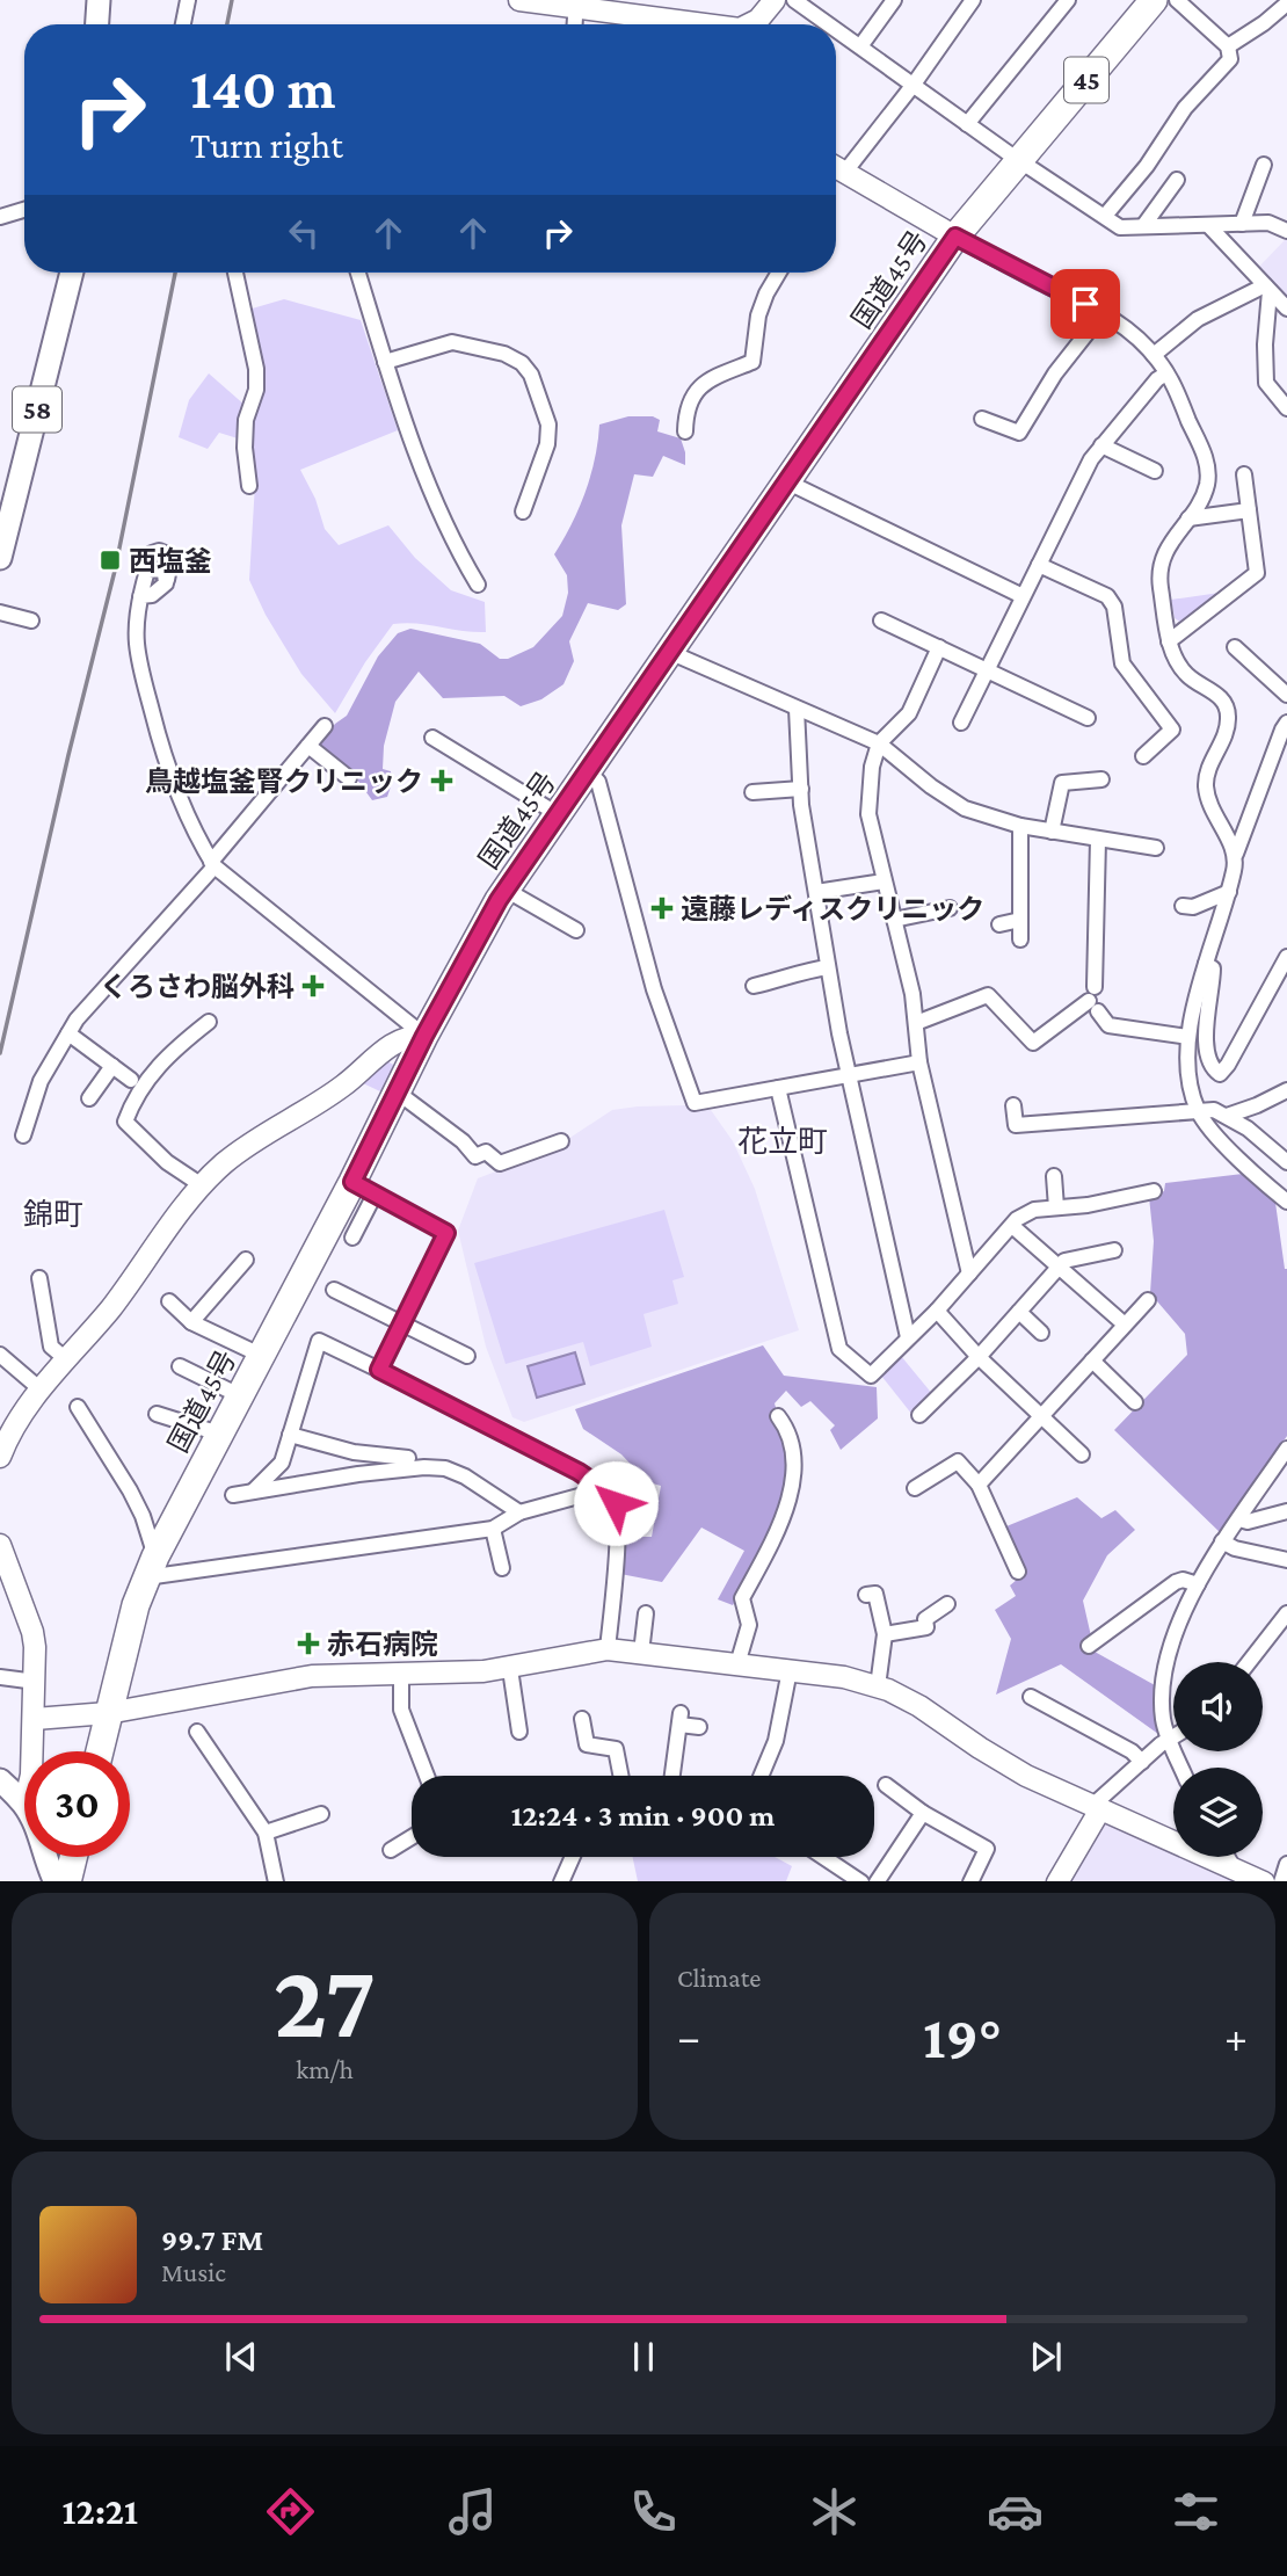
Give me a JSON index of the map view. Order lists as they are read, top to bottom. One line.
{"streets":{"highway":["45","国道45号"],"main road":["58"]},"districts":["花立町","錦町"],"places":{"transit":["西塩釜"],"health":["鳥越塩釜腎クリニック","遠藤レディスクリニック","くろさわ脳外科","赤石病院"]},"page":{"turn":["140 m","Turn right"],"limit":"30","trip":"12:24 · 3 min · 900 m","tile":[["27","km/h"],"Climate"],"heat":["−","19°","+"],"song":["99.7 FM","Music"],"tabs":"12:21"}}
